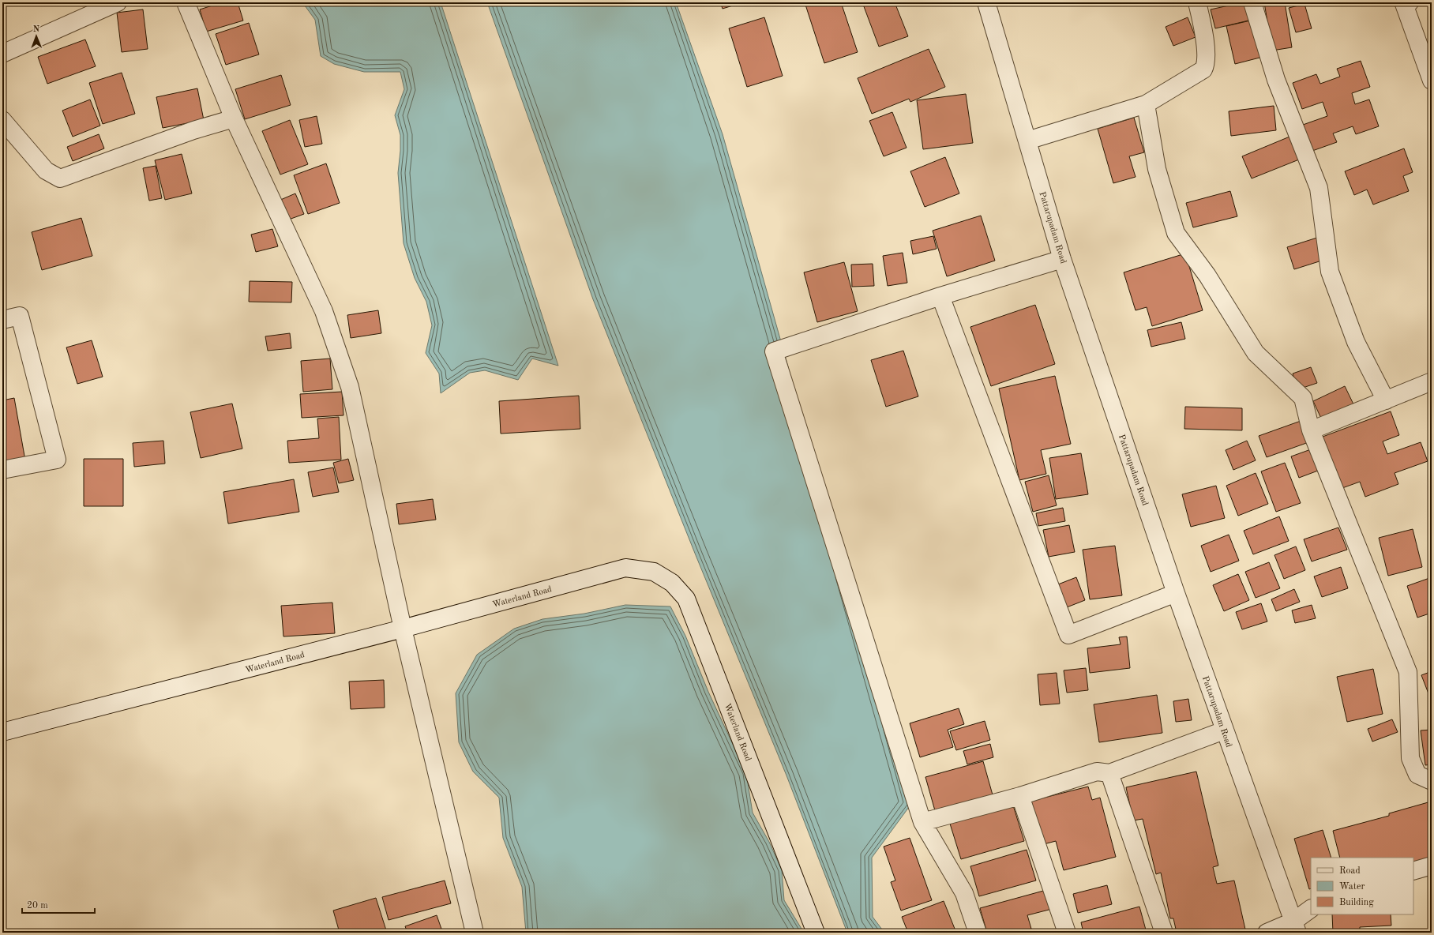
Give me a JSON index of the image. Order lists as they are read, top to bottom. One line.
{"streets":{"street":["Pattarupadam Road","Waterland Road"]},"legend":["Road","Water","Building"],"scale_bar":"20 m","north":"top"}
